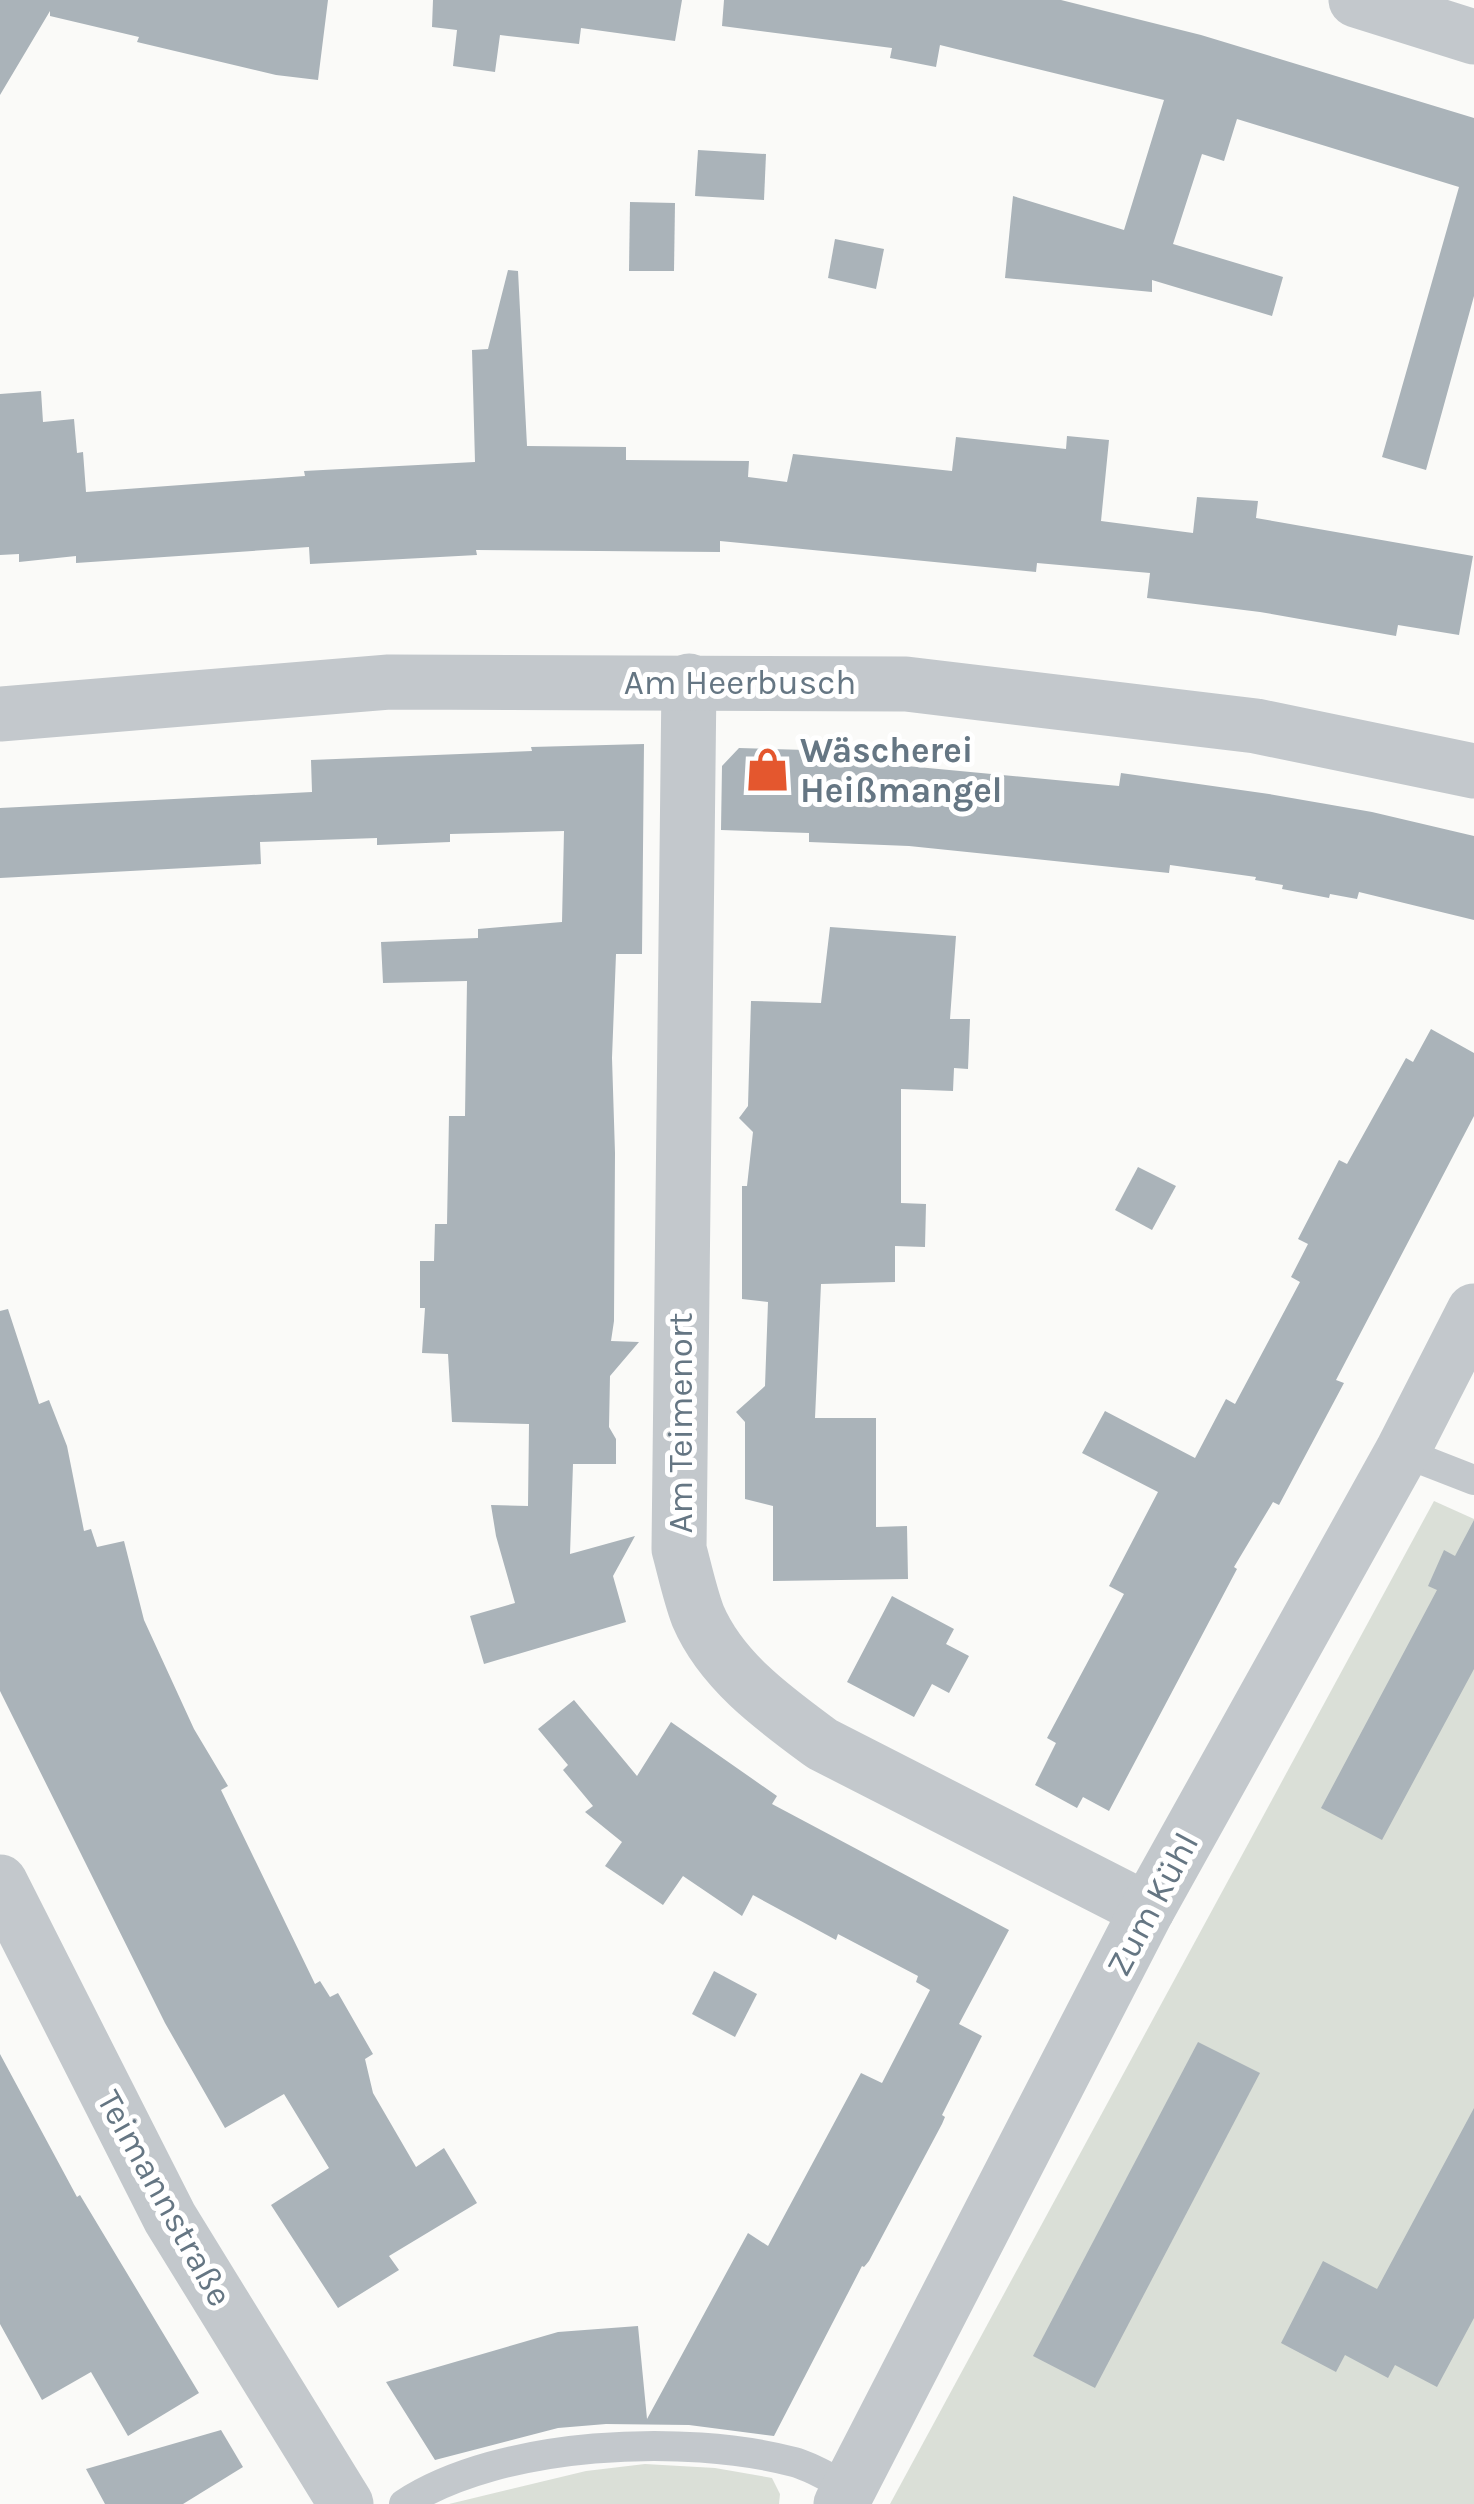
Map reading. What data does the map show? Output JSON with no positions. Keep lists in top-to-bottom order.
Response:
{
  "streets": {
    "street": [
      "Am Heerbusch",
      "Am Teimenort",
      "Zum Kühl",
      "Teimannstraße"
    ]
  },
  "crossings": [
    ["Am Heerbusch", "Am Teimenort"],
    ["Am Teimenort", "Zum Kühl"]
  ],
  "places": {
    "shop": ["Wäscherei Heißmangel"]
  }
}
